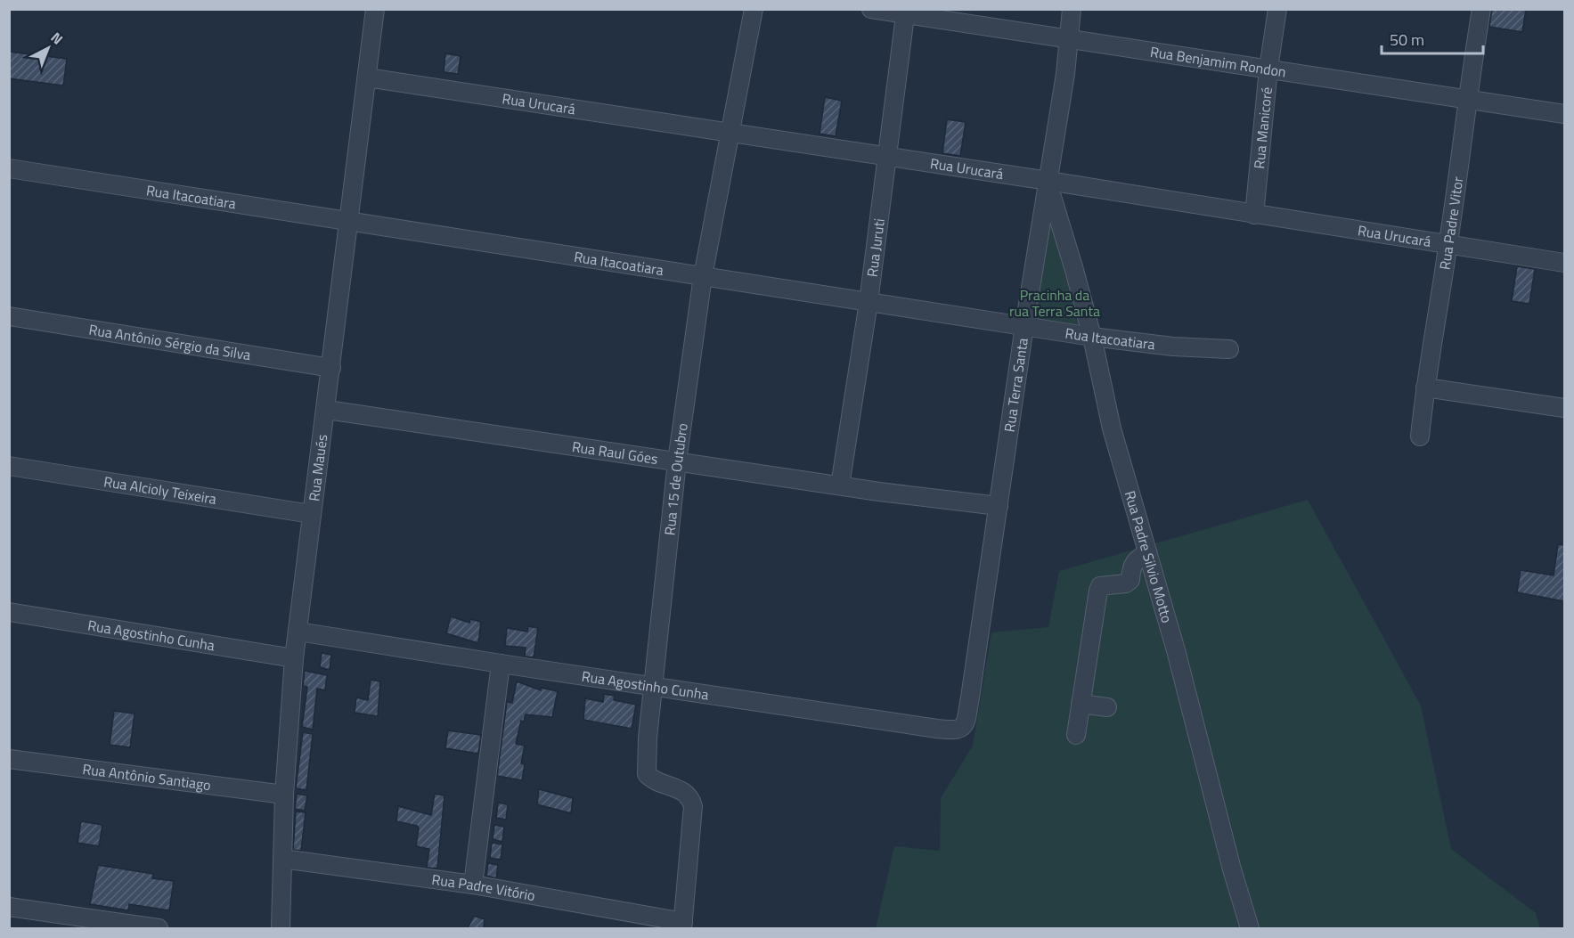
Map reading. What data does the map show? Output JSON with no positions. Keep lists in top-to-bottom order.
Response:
{
  "streets": {
    "street": [
      "Rua Benjamim Rondon",
      "Rua Urucará",
      "Rua Manicoré",
      "Rua Itacoatiara",
      "Rua Padre Vitor",
      "Rua Juruti",
      "Rua Antônio Sérgio da Silva",
      "Rua Terra Santa",
      "Rua Raul Góes",
      "Rua Maués",
      "Rua 15 de Outubro",
      "Rua Alcioly Teixeira",
      "Rua Padre Silvio Motto",
      "Rua Agostinho Cunha",
      "Rua Antônio Santiago",
      "Rua Padre Vitório"
    ]
  },
  "crossings": [
    ["Rua Benjamim Rondon", "Rua Manicoré"],
    ["Rua Benjamim Rondon", "Rua Padre Vitor"],
    ["Rua Benjamim Rondon", "Rua Juruti"],
    ["Rua Benjamim Rondon", "Rua Terra Santa"],
    ["Rua Urucará", "Rua Manicoré"],
    ["Rua Urucará", "Rua Padre Vitor"],
    ["Rua Urucará", "Rua Juruti"],
    ["Rua Urucará", "Rua Terra Santa"],
    ["Rua Urucará", "Rua Maués"],
    ["Rua Urucará", "Rua 15 de Outubro"],
    ["Rua Urucará", "Rua Padre Silvio Motto"],
    ["Rua Itacoatiara", "Rua Juruti"],
    ["Rua Itacoatiara", "Rua Terra Santa"],
    ["Rua Itacoatiara", "Rua Maués"],
    ["Rua Itacoatiara", "Rua 15 de Outubro"],
    ["Rua Itacoatiara", "Rua Padre Silvio Motto"],
    ["Rua Juruti", "Rua Raul Góes"],
    ["Rua Antônio Sérgio da Silva", "Rua Maués"],
    ["Rua Terra Santa", "Rua Raul Góes"],
    ["Rua Terra Santa", "Rua Padre Silvio Motto"],
    ["Rua Terra Santa", "Rua Agostinho Cunha"],
    ["Rua Raul Góes", "Rua Maués"],
    ["Rua Raul Góes", "Rua 15 de Outubro"],
    ["Rua Maués", "Rua Alcioly Teixeira"],
    ["Rua Maués", "Rua Agostinho Cunha"],
    ["Rua Maués", "Rua Antônio Santiago"],
    ["Rua Maués", "Rua Padre Vitório"],
    ["Rua 15 de Outubro", "Rua Agostinho Cunha"],
    ["Rua 15 de Outubro", "Rua Padre Vitório"]
  ],
  "parks": ["Pracinha da rua Terra Santa"],
  "scale_bar": "50 m",
  "north": "top right"
}
